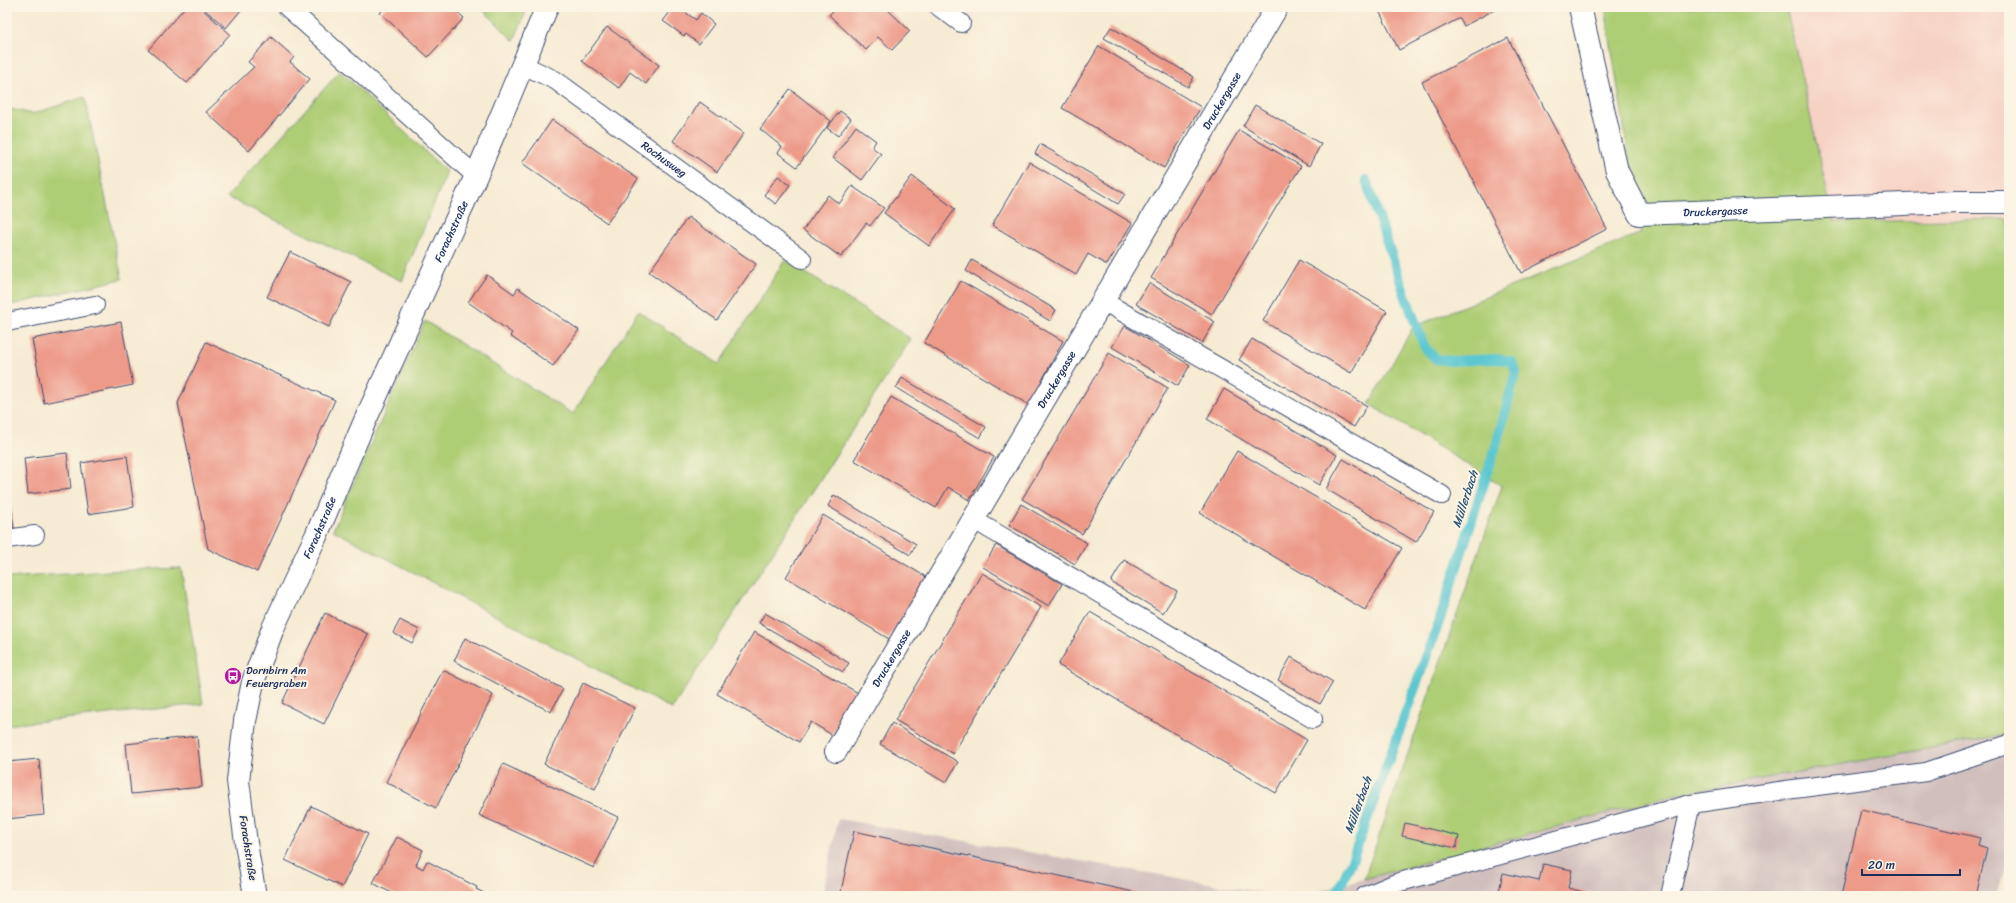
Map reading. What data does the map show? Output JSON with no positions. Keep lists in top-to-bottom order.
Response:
{
  "streets": {
    "street": ["Druckergasse", "Forachstraße"],
    "lane": ["Rochusweg"]
  },
  "crossings": [
    ["Rochusweg", "Forachstraße"]
  ],
  "water": ["Müllerbach"],
  "places": {
    "bus stop": ["Dornbirn Am Feuergraben"]
  },
  "scale_bar": "20 m"
}
